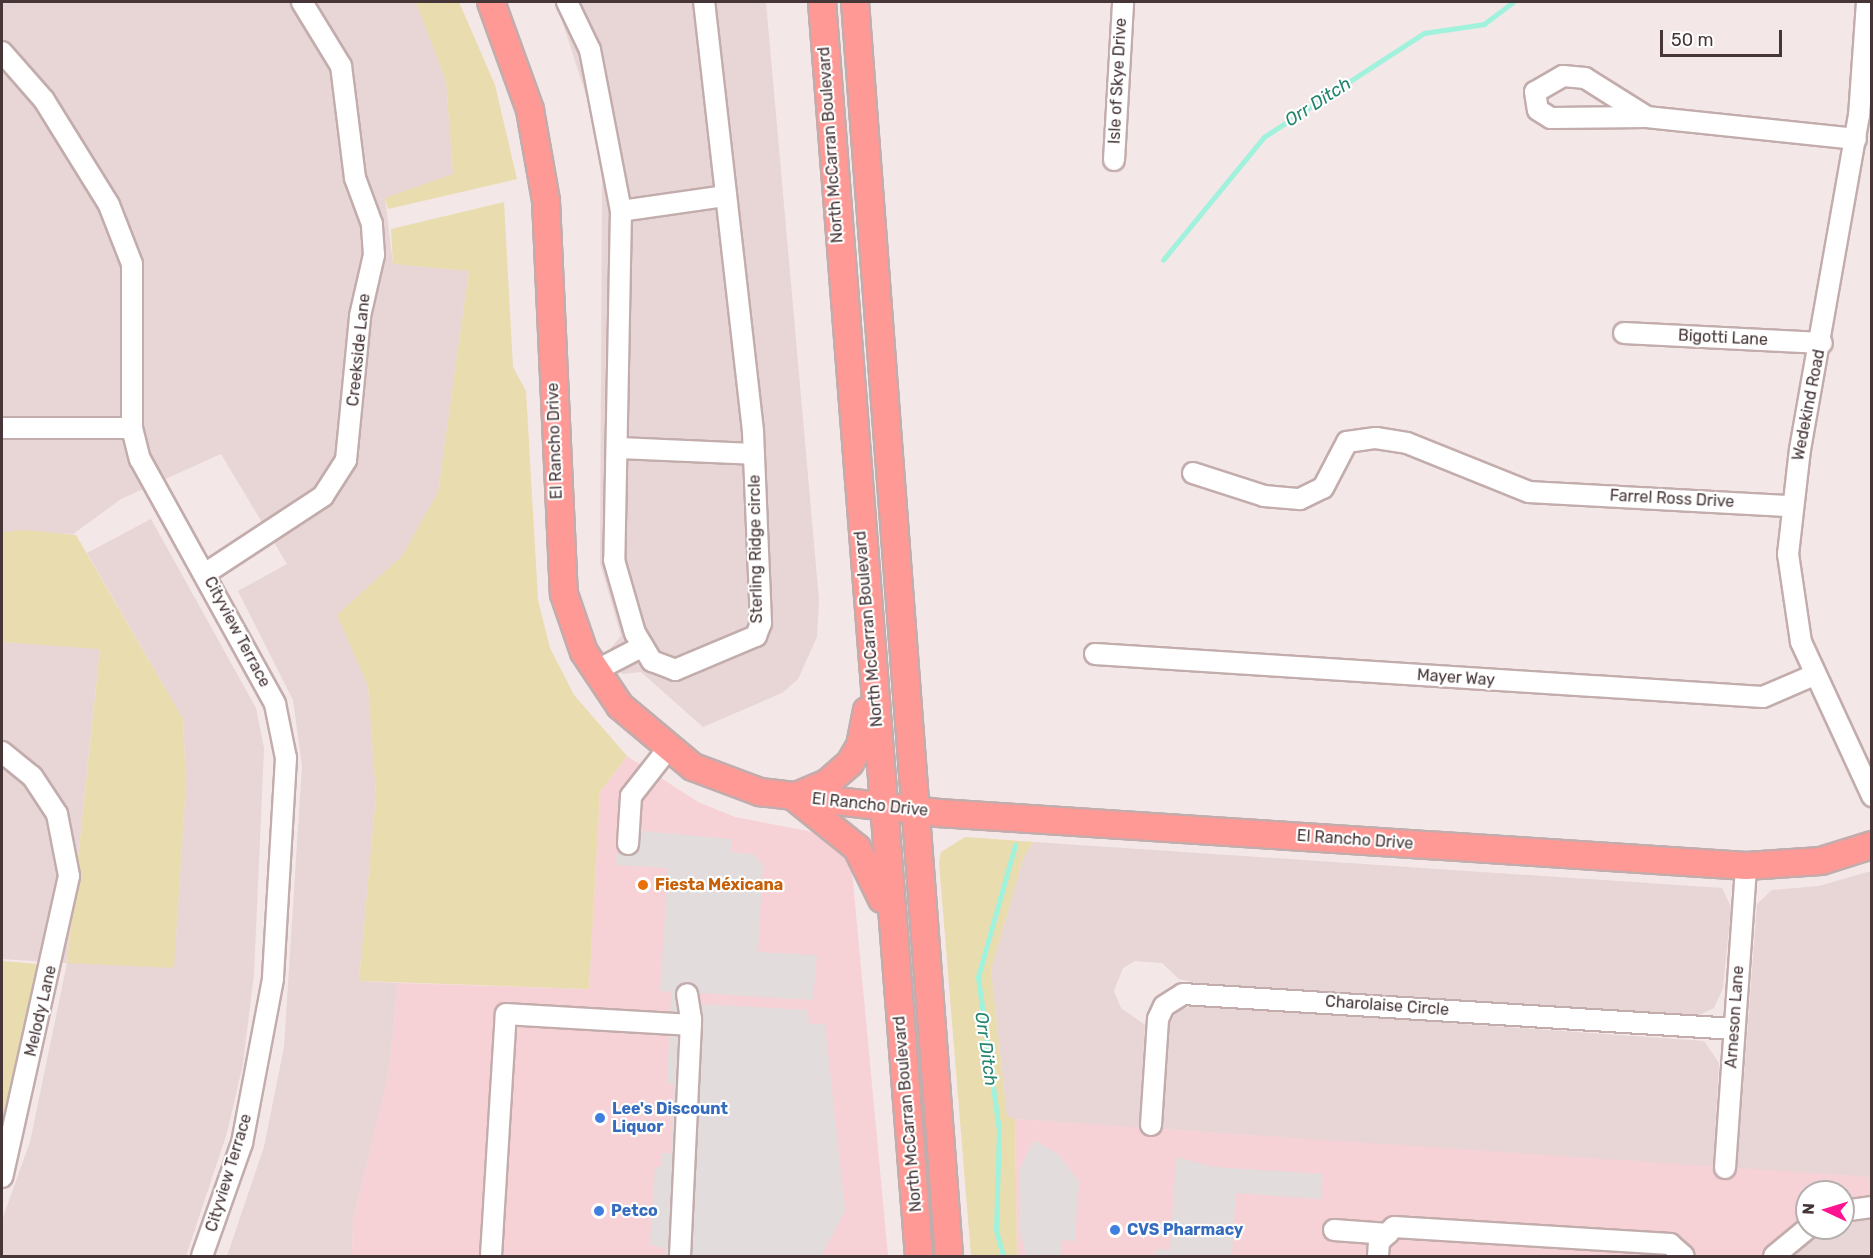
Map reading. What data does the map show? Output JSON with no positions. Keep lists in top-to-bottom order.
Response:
{
  "streets": {
    "main road": ["North McCarran Boulevard", "El Rancho Drive"],
    "street": [
      "Isle of Skye Drive",
      "Bigotti Lane",
      "Creekside Lane",
      "Wedekind Road",
      "Farrel Ross Drive",
      "Sterling Ridge circle",
      "Cityview Terrace",
      "Mayer Way",
      "Charolaise Circle",
      "Melody Lane",
      "Arneson Lane"
    ]
  },
  "crossings": [
    ["North McCarran Boulevard", "El Rancho Drive"],
    ["Bigotti Lane", "Wedekind Road"],
    ["Creekside Lane", "Cityview Terrace"],
    ["Wedekind Road", "Farrel Ross Drive"],
    ["Wedekind Road", "Mayer Way"],
    ["El Rancho Drive", "Arneson Lane"],
    ["Charolaise Circle", "Arneson Lane"]
  ],
  "water": ["Orr Ditch"],
  "places": [
    "Fiesta Méxicana",
    "Lee's Discount Liquor",
    "Petco",
    "CVS Pharmacy"
  ],
  "scale_bar": "50 m",
  "north": "left"
}
